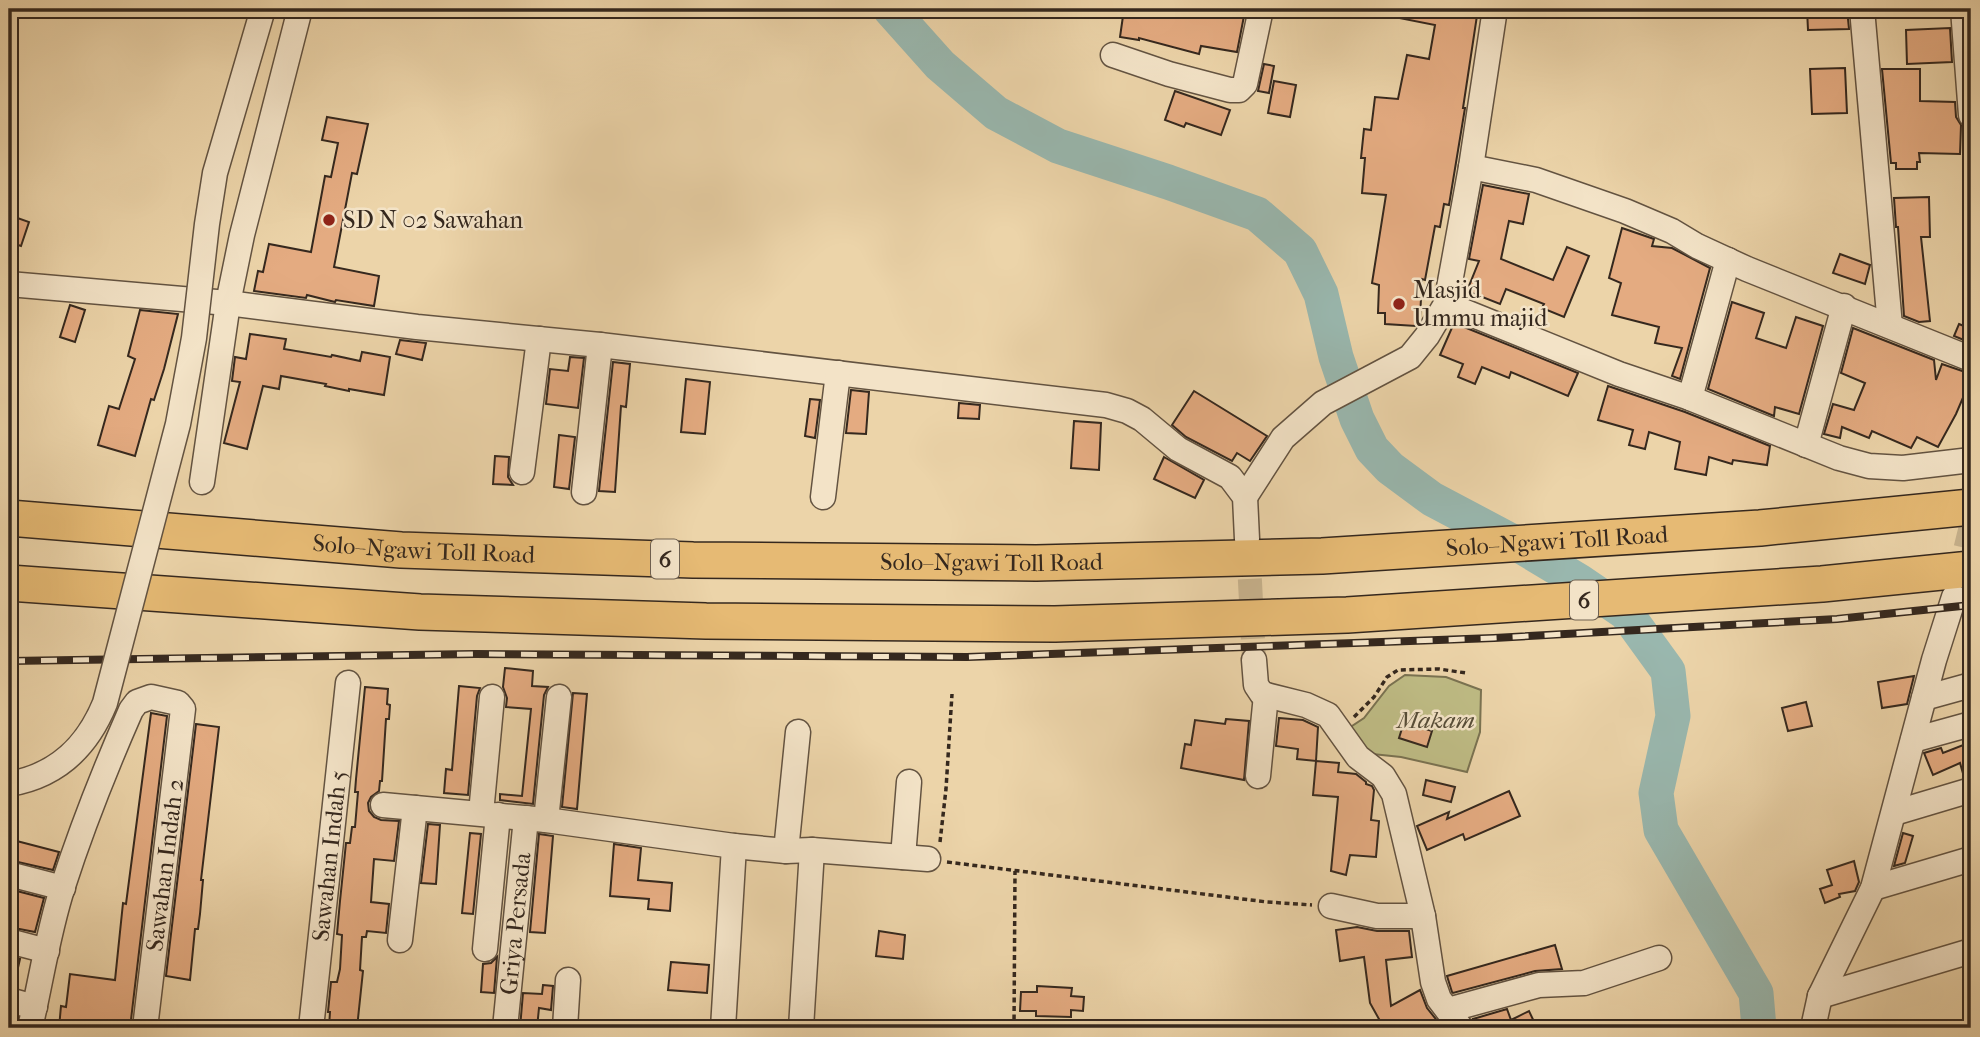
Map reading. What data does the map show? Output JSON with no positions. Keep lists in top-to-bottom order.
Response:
{
  "streets": {
    "highway": ["Solo–Ngawi Toll Road", "6"],
    "street": ["Sawahan Indah 5", "Sawahan Indah 2", "Griya Persada"]
  },
  "parks": ["Makam"],
  "places": ["SD N 02 Sawahan", "Masjid Ummu majid"]
}
